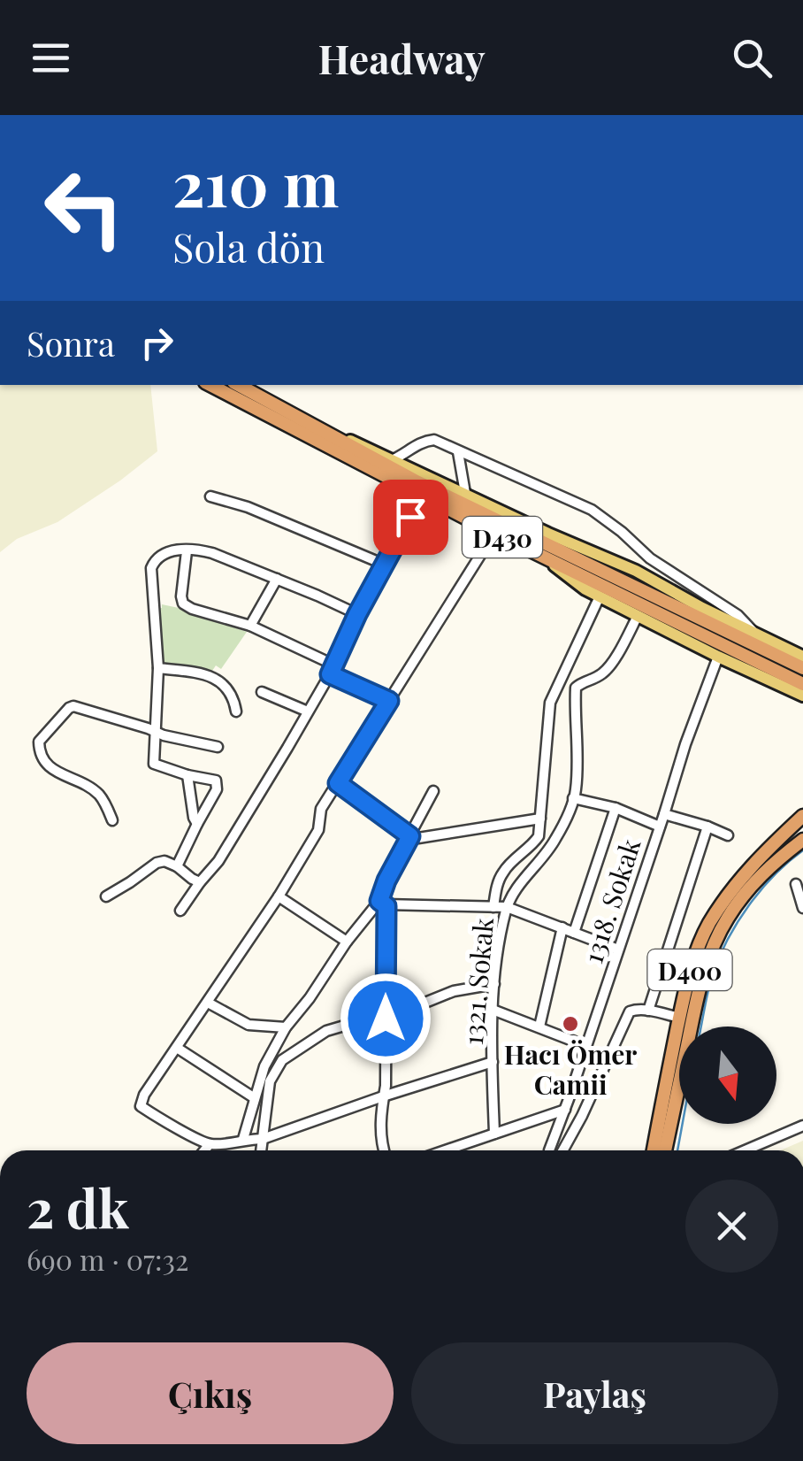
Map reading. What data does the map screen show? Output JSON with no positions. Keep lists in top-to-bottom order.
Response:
{
  "streets": {
    "highway": ["D430", "D400"],
    "street": ["1318. Sokak", "1321. Sokak"]
  },
  "places": ["Hacı Ömer Camii"],
  "north": "bottom",
  "page": {
    "header": "Headway",
    "turn": ["210 m", "Sola dön"],
    "then": "Sonra",
    "heading": ["2 dk", "690 m · 07:32"],
    "buttons": ["Çıkış", "Paylaş"]
  }
}
